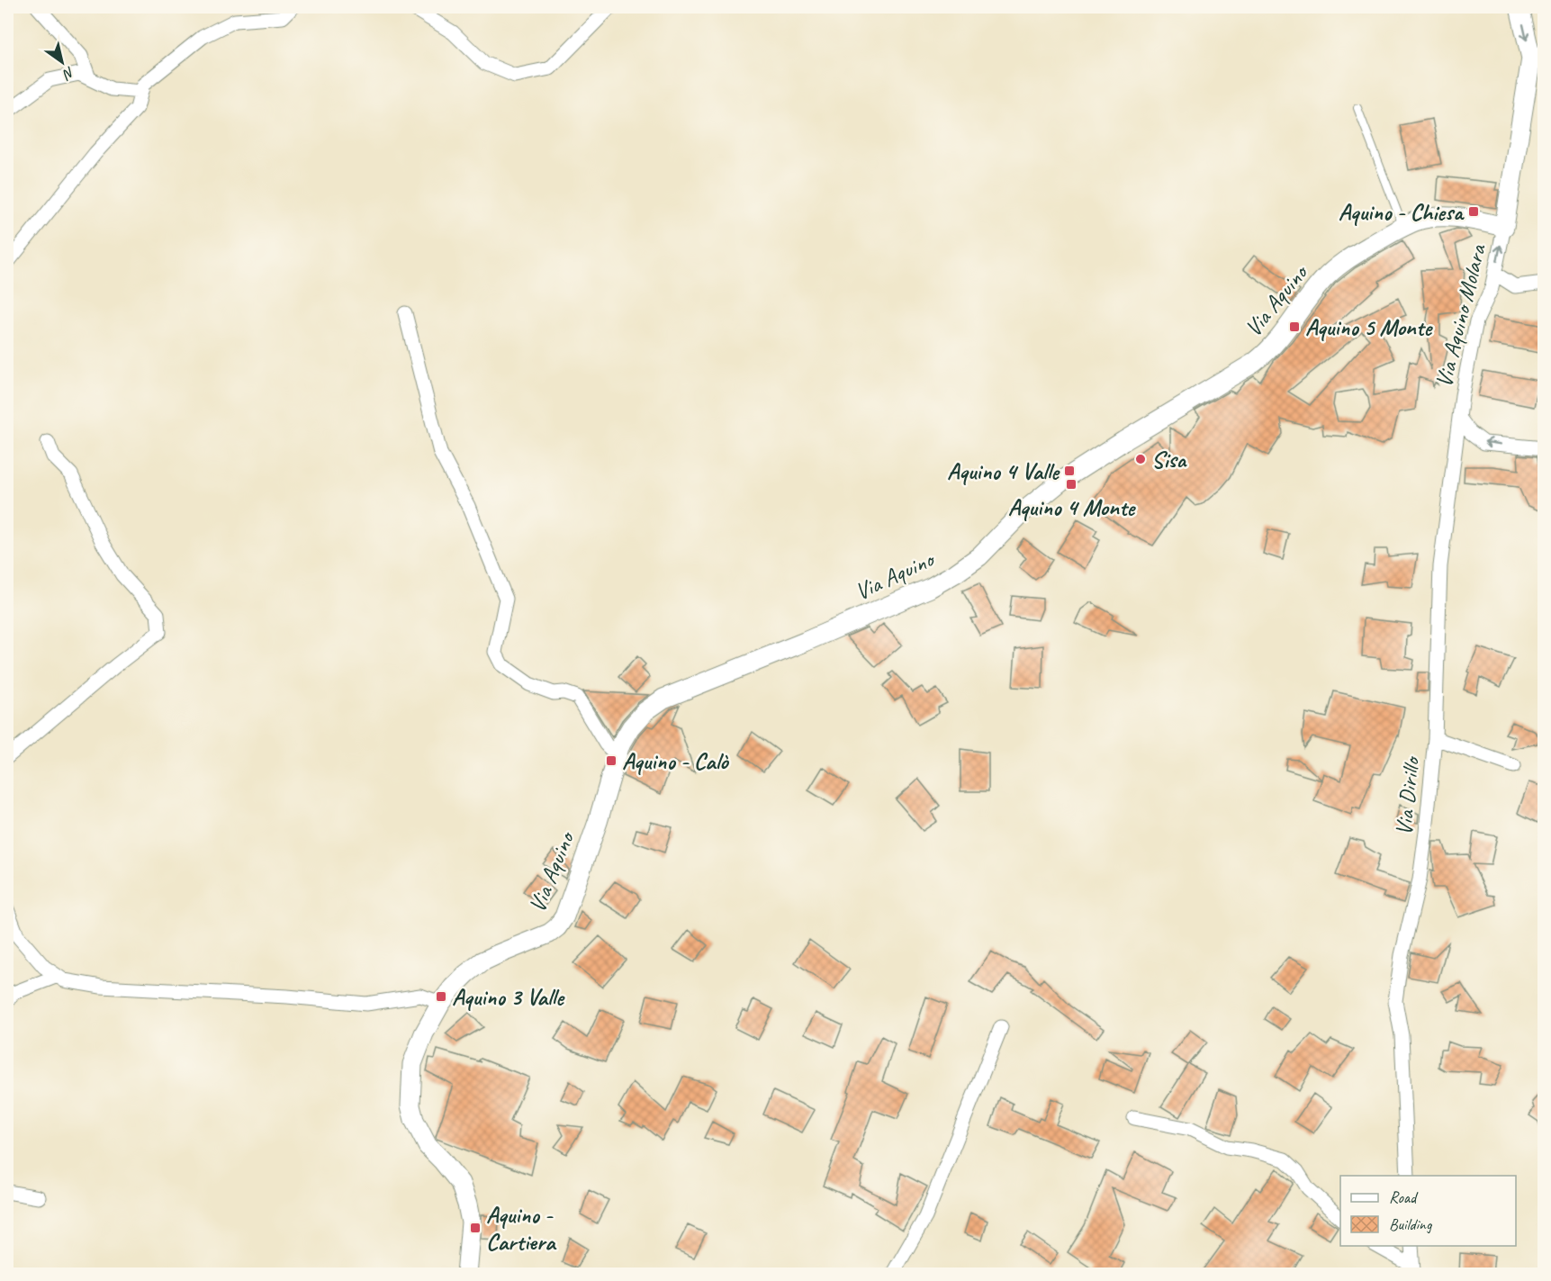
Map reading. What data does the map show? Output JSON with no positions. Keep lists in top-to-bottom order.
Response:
{
  "streets": {
    "street": ["Via Aquino", "Via Aquino Molara", "Via Dirillo"]
  },
  "crossings": [
    ["Via Aquino", "Via Aquino Molara"],
    ["Via Aquino Molara", "Via Dirillo"]
  ],
  "places": {
    "transit": [
      "Aquino - Chiesa",
      "Aquino 5 Monte",
      "Aquino 4 Valle",
      "Aquino 4 Monte",
      "Aquino - Calò",
      "Aquino 3 Valle",
      "Aquino - Cartiera"
    ],
    "other": ["Sisa"]
  },
  "legend": ["Road", "Building"],
  "north": "bottom right"
}
